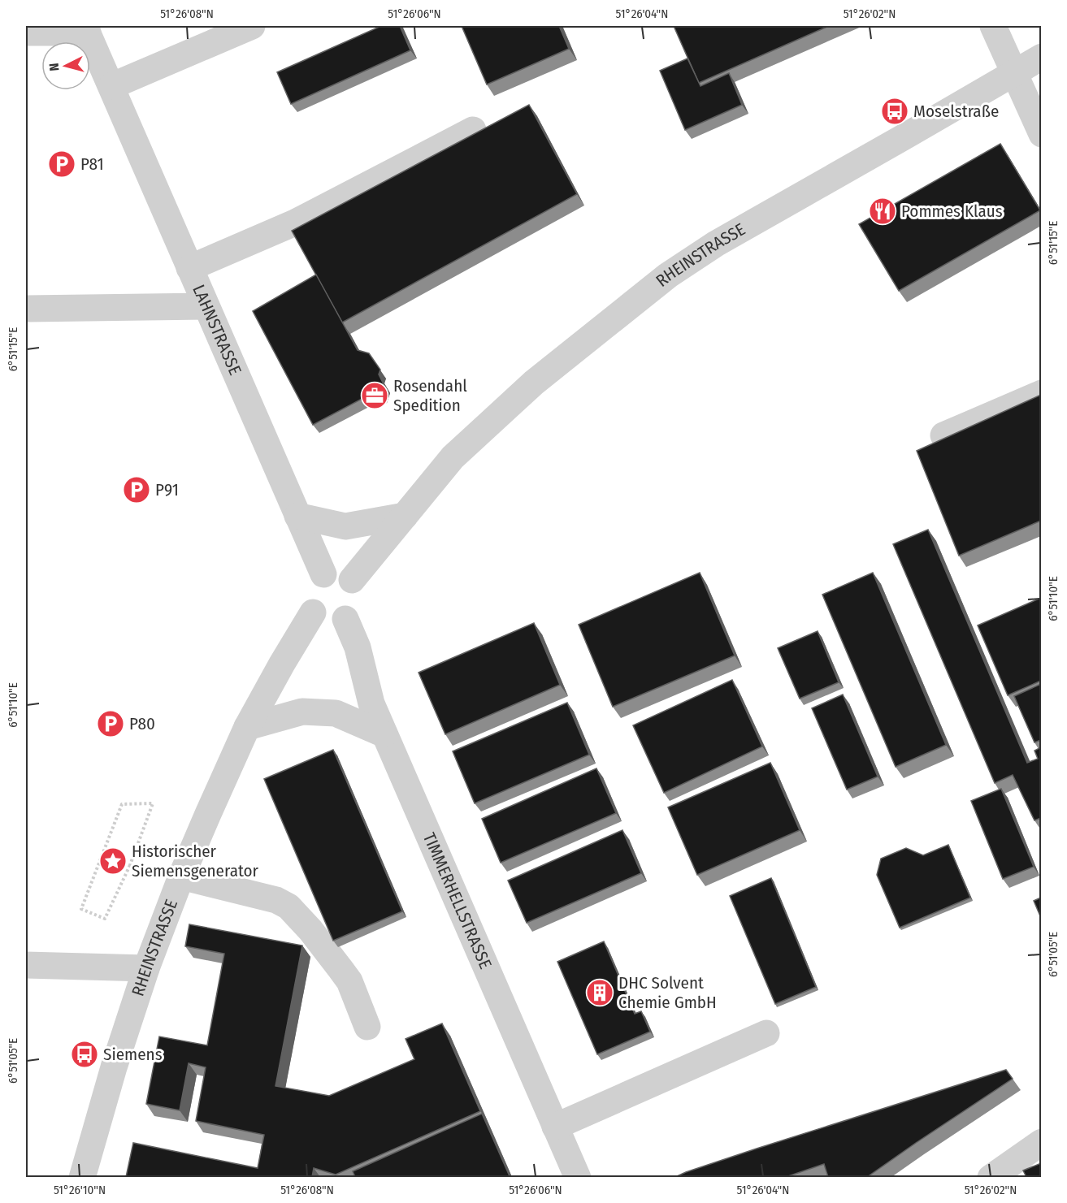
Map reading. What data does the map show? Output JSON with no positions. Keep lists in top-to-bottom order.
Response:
{
  "streets": {
    "street": ["RHEINSTRASSE", "LAHNSTRASSE", "TIMMERHELLSTRASSE"]
  },
  "crossings": [
    ["RHEINSTRASSE", "LAHNSTRASSE"],
    ["RHEINSTRASSE", "TIMMERHELLSTRASSE"],
    ["LAHNSTRASSE", "TIMMERHELLSTRASSE"]
  ],
  "places": {
    "bus stop": ["Moselstraße", "Siemens"],
    "parking": ["P81", "P91", "P80"],
    "restaurant": ["Pommes Klaus"],
    "office": ["Rosendahl Spedition"],
    "place": ["Historischer Siemensgenerator"],
    "building": ["DHC Solvent Chemie GmbH"]
  },
  "north": "left",
  "coordinates": [
    "51°26'08\"N",
    "51°26'06\"N",
    "51°26'04\"N",
    "51°26'02\"N",
    "6°51'15\"E",
    "6°51'10\"E",
    "6°51'05\"E",
    "51°26'10\"N"
  ]
}
